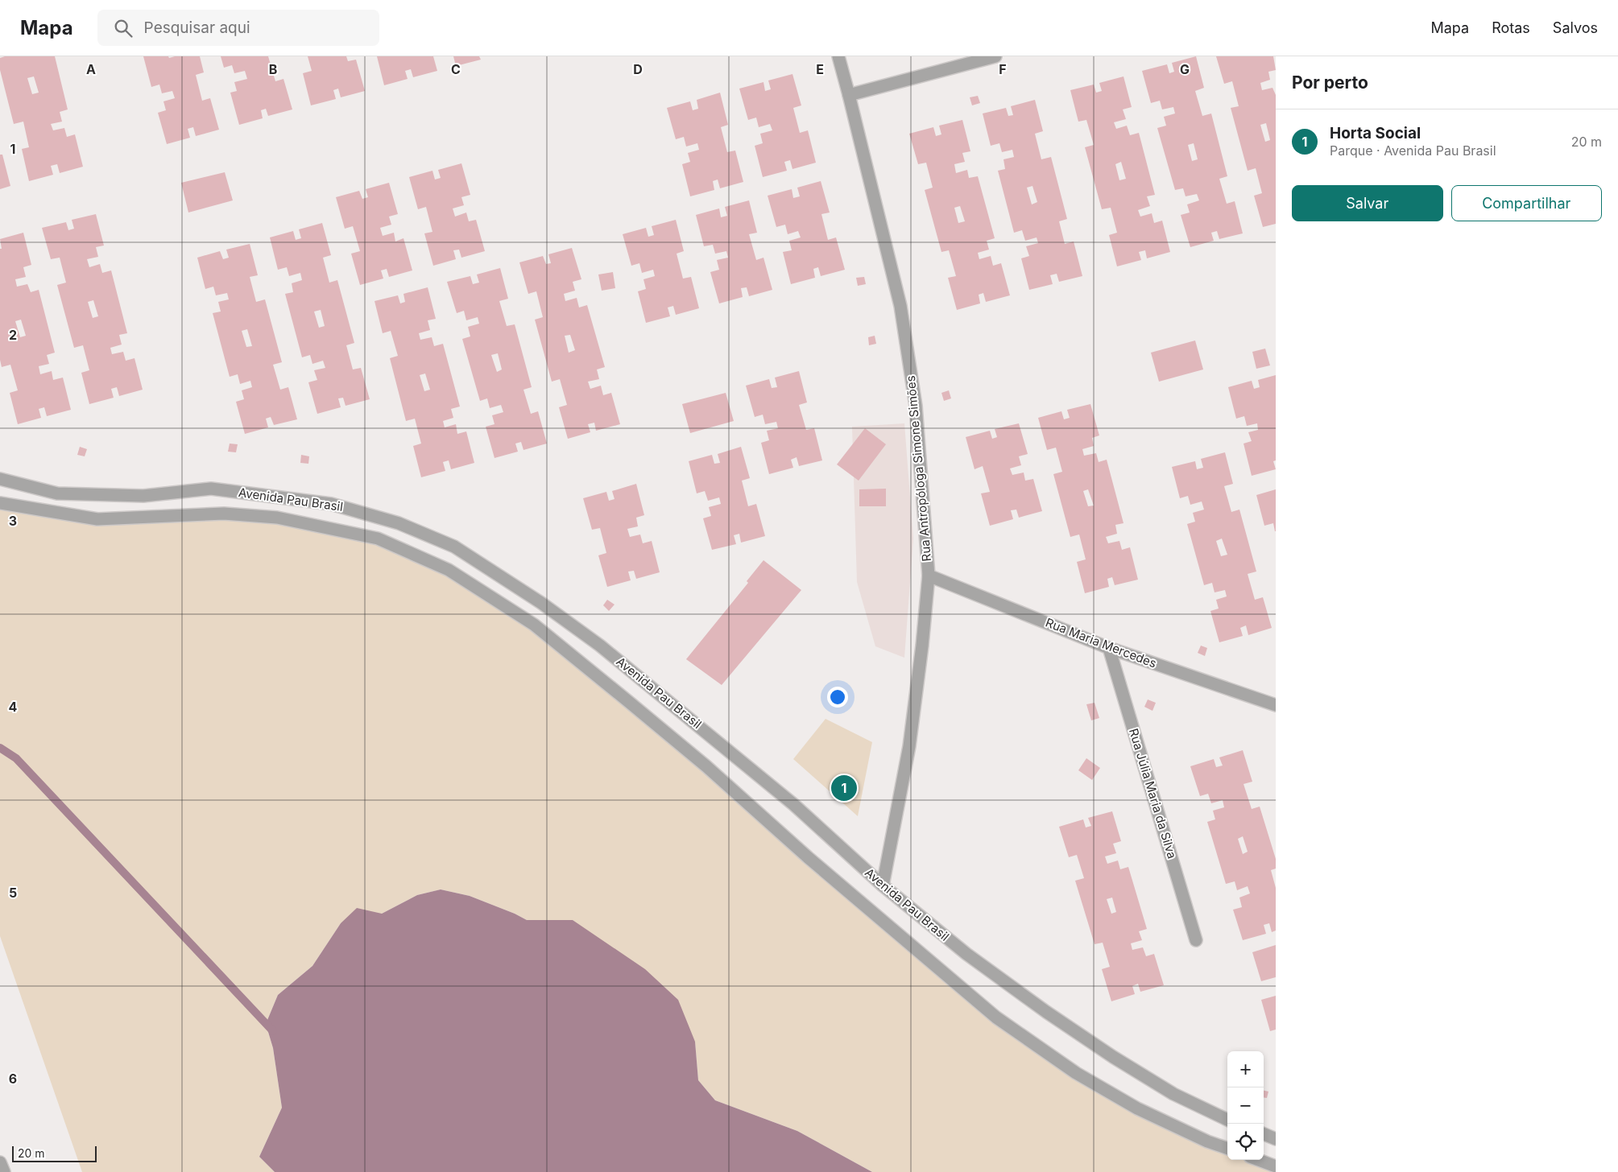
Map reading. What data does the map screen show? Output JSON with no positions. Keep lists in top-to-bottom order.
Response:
{
  "streets": {
    "street": [
      "Rua Antropóloga Simone Simões",
      "Avenida Pau Brasil",
      "Rua Maria Mercedes",
      "Rua Júlia Maria da Silva"
    ]
  },
  "crossings": [
    ["Rua Antropóloga Simone Simões", "Avenida Pau Brasil"],
    ["Rua Antropóloga Simone Simões", "Rua Maria Mercedes"],
    ["Rua Maria Mercedes", "Rua Júlia Maria da Silva"]
  ],
  "scale_bar": "20 m",
  "page": {
    "header": "Mapa",
    "search": "Pesquisar aqui",
    "nav": ["Mapa", "Rotas", "Salvos"],
    "heading": "Por perto",
    "list": [
      {
        "mark": "1",
        "name": "Horta Social",
        "note": "Parque · Avenida Pau Brasil",
        "value": "20 m"
      }
    ],
    "buttons": ["Salvar", "Compartilhar"],
    "pins": "1",
    "map_buttons": ["+", "−"],
    "scale": "20 m"
  },
  "grid": {
    "columns": [
      "A",
      "B",
      "C",
      "D",
      "E",
      "F",
      "G"
    ],
    "rows": [
      "1",
      "2",
      "3",
      "4",
      "5",
      "6"
    ]
  }
}
